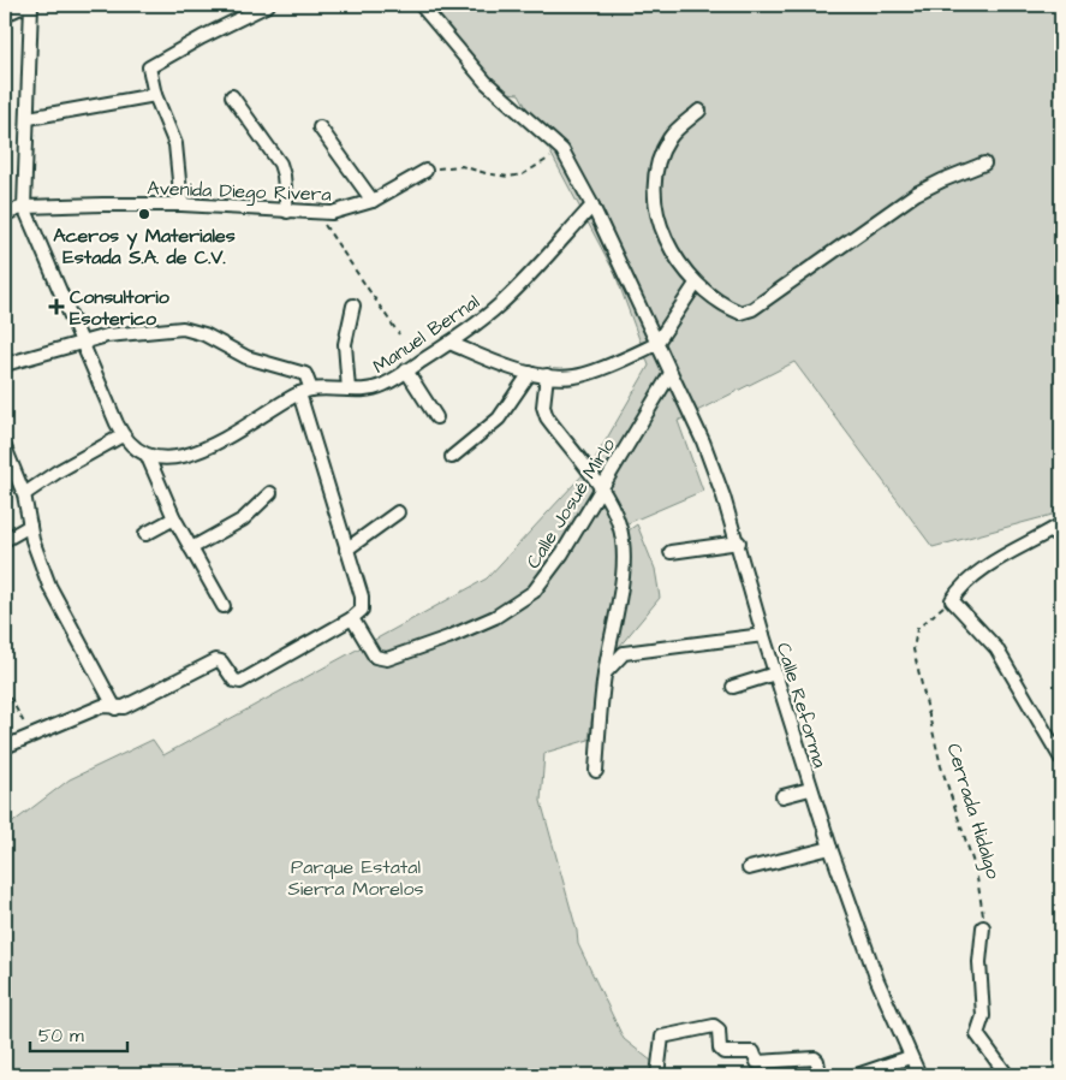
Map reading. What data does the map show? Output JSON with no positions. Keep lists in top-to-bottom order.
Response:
{
  "streets": {
    "street": [
      "Avenida Diego Rivera",
      "Manuel Bernal",
      "Calle Josué Mirlo",
      "Calle Reforma"
    ],
    "path": ["Cerrada Hidalgo"]
  },
  "crossings": [
    ["Manuel Bernal", "Calle Reforma"],
    ["Calle Josué Mirlo", "Calle Reforma"]
  ],
  "parks": ["Parque Estatal Sierra Morelos"],
  "places": {
    "other": ["Aceros y Materiales Estada S.A. de C.V."],
    "health": ["Consultorio Esoterico"]
  },
  "scale_bar": "50 m"
}
